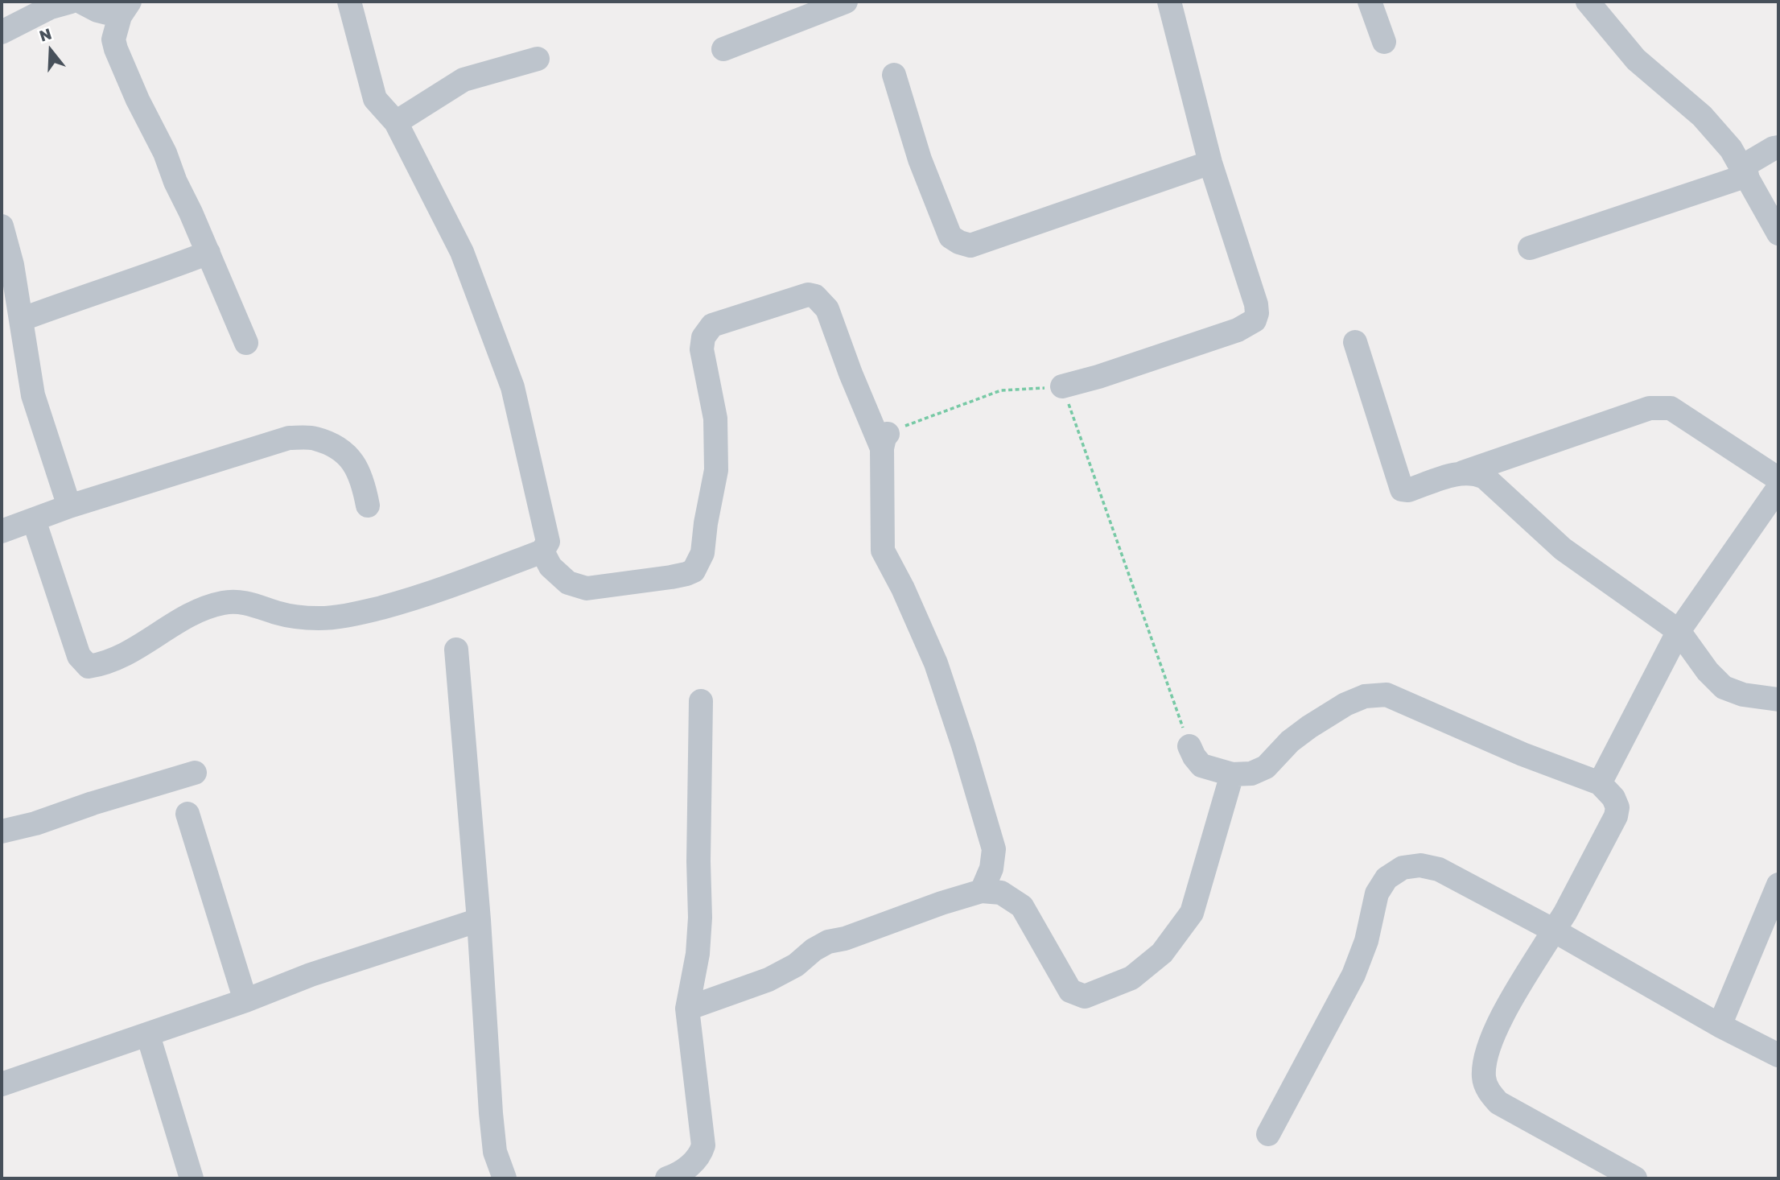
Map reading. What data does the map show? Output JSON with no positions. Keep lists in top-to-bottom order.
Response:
{
  "north": "top"
}
